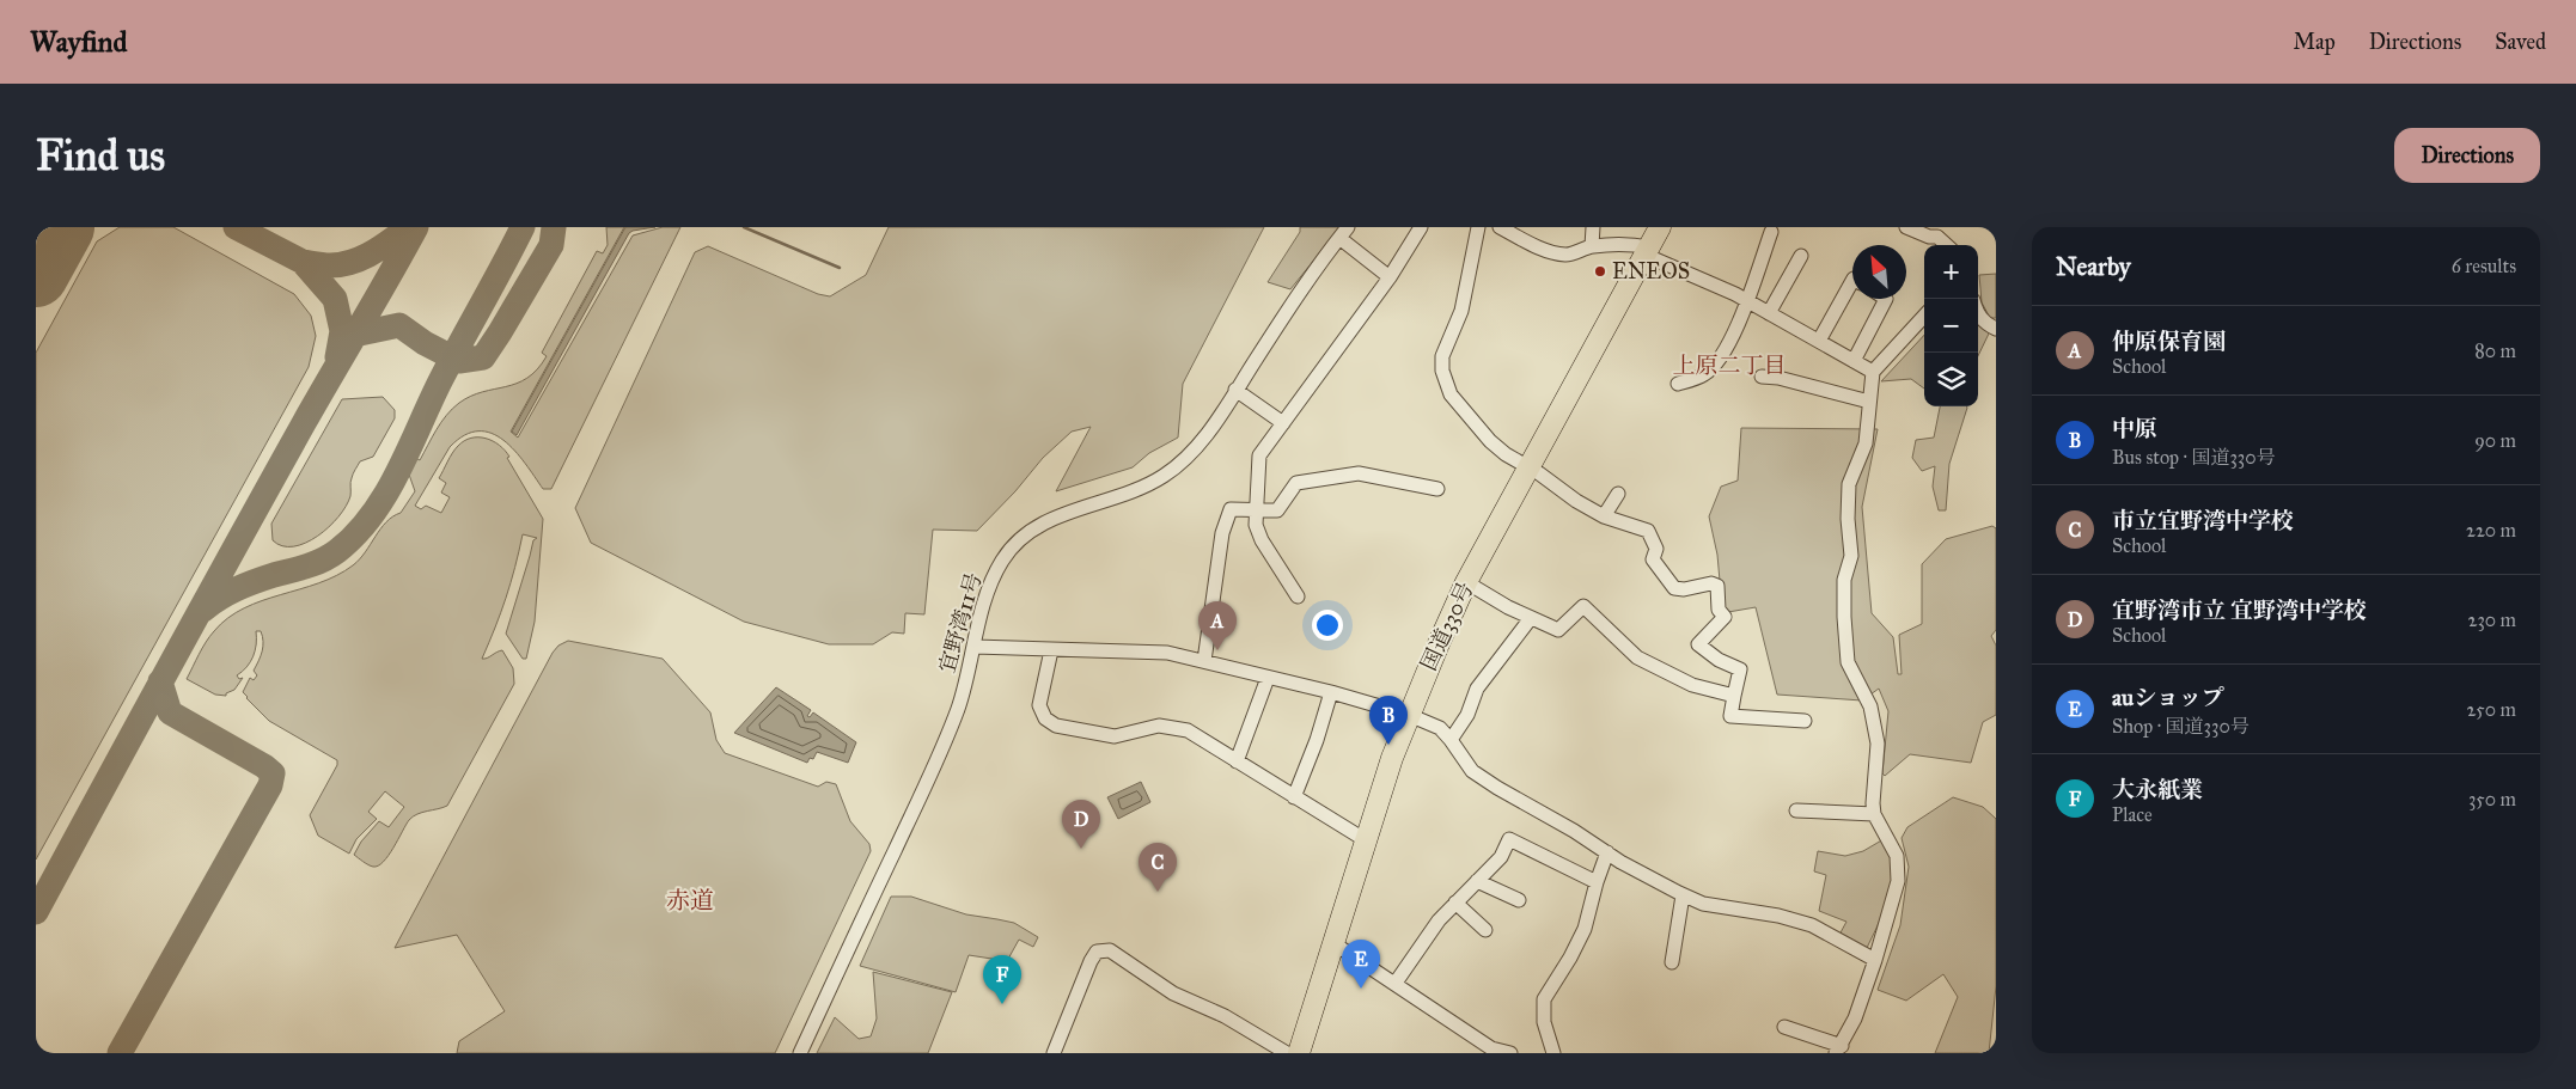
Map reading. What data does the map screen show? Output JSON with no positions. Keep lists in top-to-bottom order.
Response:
{
  "streets": {
    "highway": ["国道330号"],
    "street": ["宜野湾11号"]
  },
  "districts": ["上原二丁目", "赤道"],
  "places": ["ENEOS"],
  "north": "top left",
  "page": {
    "header": "Wayfind",
    "nav": ["Map", "Directions", "Saved"],
    "buttons": "Directions",
    "title": "Find us",
    "heading": ["Nearby", "6 results"],
    "map_buttons": ["+", "−"],
    "list": [
      {
        "mark": "A",
        "name": "仲原保育園",
        "note": "School",
        "value": "80 m"
      },
      {
        "mark": "B",
        "name": "中原",
        "note": "Bus stop · 国道330号",
        "value": "90 m"
      },
      {
        "mark": "C",
        "name": "市立宜野湾中学校",
        "note": "School",
        "value": "220 m"
      },
      {
        "mark": "D",
        "name": "宜野湾市立 宜野湾中学校",
        "note": "School",
        "value": "230 m"
      },
      {
        "mark": "E",
        "name": "auショップ",
        "note": "Shop · 国道330号",
        "value": "250 m"
      },
      {
        "mark": "F",
        "name": "大永紙業",
        "note": "Place",
        "value": "350 m"
      }
    ],
    "pins": [
      "A",
      "B",
      "D",
      "C",
      "E",
      "F"
    ]
  }
}
